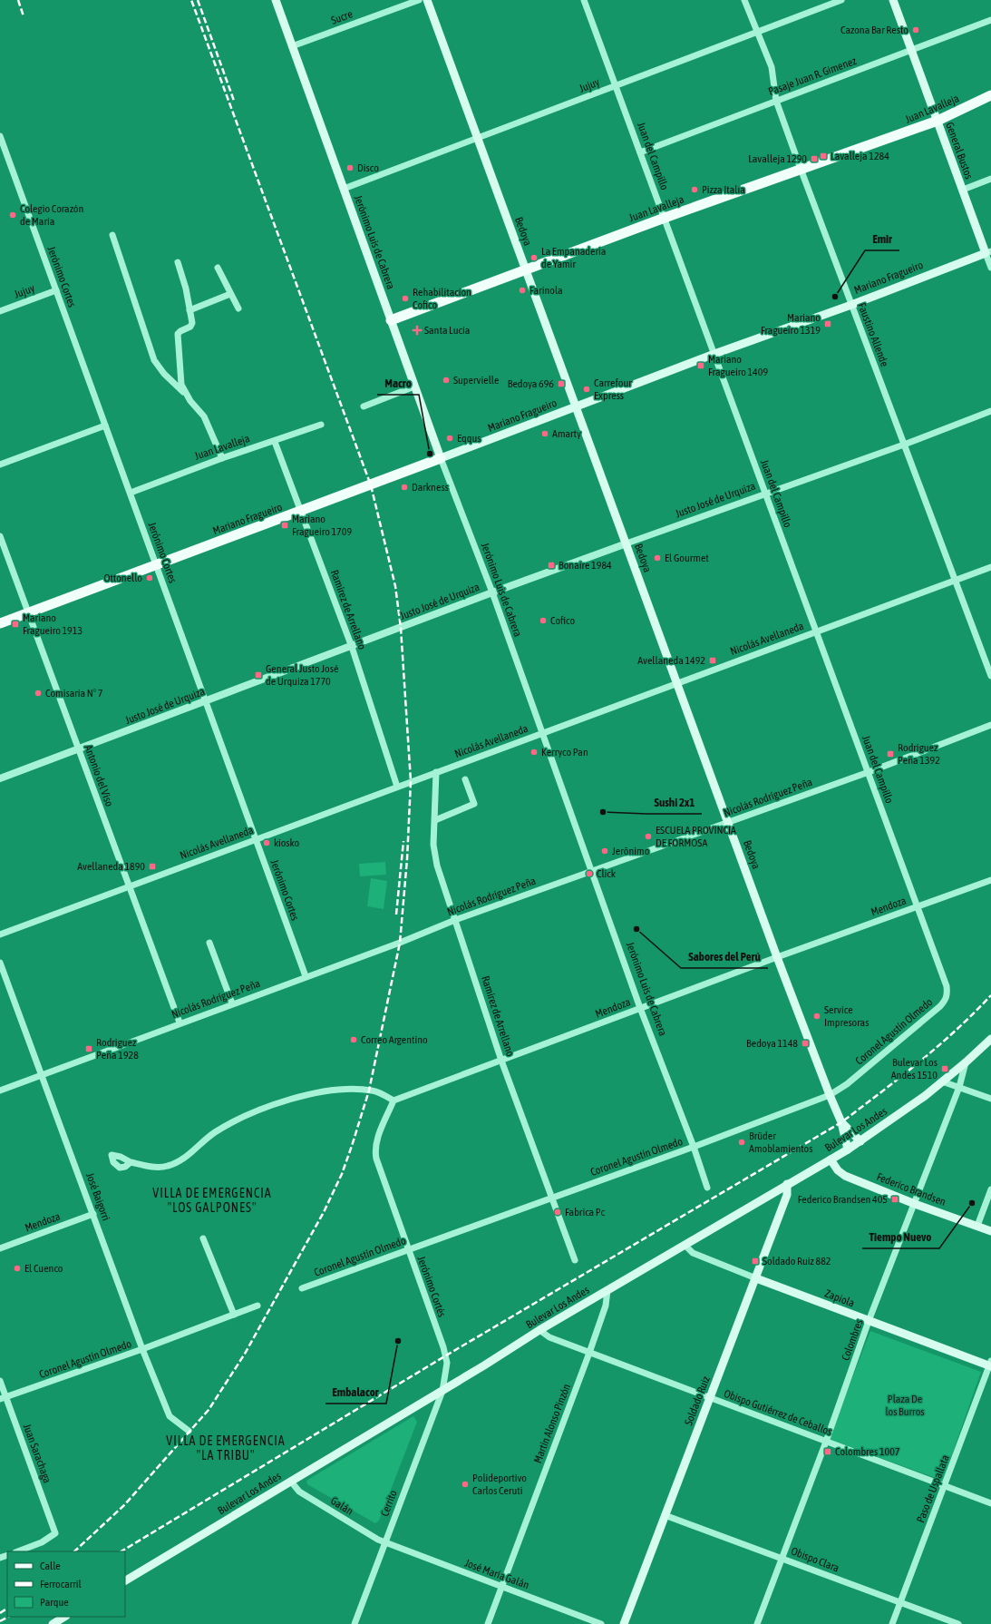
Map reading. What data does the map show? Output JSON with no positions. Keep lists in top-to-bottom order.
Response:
{
  "streets": {
    "main road": [
      "Juan Lavalleja",
      "General Bustos",
      "Bedoya",
      "Jerónimo Luis de Cabrera",
      "Mariano Fragueiro",
      "Bulevar Los Andes",
      "Federico Brandsen",
      "Zapiola",
      "Soldado Ruiz"
    ],
    "street": [
      "Sucre",
      "Pasaje Juan R. Gimenez",
      "Jujuy",
      "Juan del Campillo",
      "Jerónimo Cortes",
      "Faustino Allende",
      "Justo José de Urquiza",
      "Ramírez de Arrellano",
      "Nicolás Avellaneda",
      "Antonio del Viso",
      "Nicolás Rodríguez Peña",
      "Mendoza",
      "Coronel Agustín Olmedo",
      "José Baigorri",
      "Jerónimo Cortés",
      "Colombres",
      "Obispo Gutiérrez de Ceballos",
      "Martín Alonso Pinzón",
      "Juan Sarachaga",
      "Paso de Uspallata",
      "Cerrito",
      "Galán",
      "Obispo Clara",
      "José María Galán"
    ]
  },
  "crossings": [
    ["Sucre", "Jerónimo Luis de Cabrera"],
    ["Pasaje Juan R. Gimenez", "General Bustos"],
    ["Pasaje Juan R. Gimenez", "Juan del Campillo"],
    ["Pasaje Juan R. Gimenez", "Faustino Allende"],
    ["Jujuy", "Juan del Campillo"],
    ["Jujuy", "Bedoya"],
    ["Jujuy", "Jerónimo Luis de Cabrera"],
    ["Jujuy", "Jerónimo Cortes"],
    ["Jujuy", "Faustino Allende"],
    ["Juan Lavalleja", "General Bustos"],
    ["Juan Lavalleja", "Juan del Campillo"],
    ["Juan Lavalleja", "Bedoya"],
    ["Juan Lavalleja", "Jerónimo Luis de Cabrera"],
    ["Juan Lavalleja", "Jerónimo Cortes"],
    ["Juan Lavalleja", "Faustino Allende"],
    ["Juan Lavalleja", "Ramírez de Arrellano"],
    ["General Bustos", "Mariano Fragueiro"],
    ["Juan del Campillo", "Mariano Fragueiro"],
    ["Juan del Campillo", "Justo José de Urquiza"],
    ["Juan del Campillo", "Nicolás Avellaneda"],
    ["Juan del Campillo", "Nicolás Rodríguez Peña"],
    ["Juan del Campillo", "Mendoza"],
    ["Juan del Campillo", "Coronel Agustín Olmedo"],
    ["Bedoya", "Mariano Fragueiro"],
    ["Bedoya", "Justo José de Urquiza"],
    ["Bedoya", "Nicolás Avellaneda"],
    ["Bedoya", "Nicolás Rodríguez Peña"],
    ["Bedoya", "Mendoza"],
    ["Bedoya", "Coronel Agustín Olmedo"],
    ["Bedoya", "Bulevar Los Andes"],
    ["Jerónimo Luis de Cabrera", "Mariano Fragueiro"],
    ["Jerónimo Luis de Cabrera", "Justo José de Urquiza"],
    ["Jerónimo Luis de Cabrera", "Nicolás Avellaneda"],
    ["Jerónimo Luis de Cabrera", "Nicolás Rodríguez Peña"],
    ["Jerónimo Luis de Cabrera", "Mendoza"],
    ["Jerónimo Luis de Cabrera", "Coronel Agustín Olmedo"],
    ["Jerónimo Cortes", "Mariano Fragueiro"],
    ["Jerónimo Cortes", "Justo José de Urquiza"],
    ["Jerónimo Cortes", "Nicolás Avellaneda"],
    ["Jerónimo Cortes", "Nicolás Rodríguez Peña"],
    ["Mariano Fragueiro", "Faustino Allende"],
    ["Mariano Fragueiro", "Ramírez de Arrellano"],
    ["Mariano Fragueiro", "Antonio del Viso"],
    ["Faustino Allende", "Justo José de Urquiza"],
    ["Faustino Allende", "Nicolás Avellaneda"],
    ["Justo José de Urquiza", "Ramírez de Arrellano"],
    ["Justo José de Urquiza", "Antonio del Viso"],
    ["Ramírez de Arrellano", "Nicolás Avellaneda"],
    ["Ramírez de Arrellano", "Nicolás Rodríguez Peña"],
    ["Ramírez de Arrellano", "Mendoza"],
    ["Ramírez de Arrellano", "Coronel Agustín Olmedo"],
    ["Nicolás Avellaneda", "Antonio del Viso"],
    ["Antonio del Viso", "Nicolás Rodríguez Peña"],
    ["Nicolás Rodríguez Peña", "José Baigorri"],
    ["Mendoza", "José Baigorri"],
    ["Mendoza", "Jerónimo Cortés"],
    ["Coronel Agustín Olmedo", "José Baigorri"],
    ["Coronel Agustín Olmedo", "Jerónimo Cortés"],
    ["Coronel Agustín Olmedo", "Juan Sarachaga"],
    ["Bulevar Los Andes", "Federico Brandsen"],
    ["Bulevar Los Andes", "Jerónimo Cortés"],
    ["Bulevar Los Andes", "Zapiola"],
    ["Bulevar Los Andes", "Colombres"],
    ["Bulevar Los Andes", "Soldado Ruiz"],
    ["Bulevar Los Andes", "Obispo Gutiérrez de Ceballos"],
    ["Bulevar Los Andes", "Martín Alonso Pinzón"],
    ["Bulevar Los Andes", "Cerrito"],
    ["Bulevar Los Andes", "Galán"],
    ["Federico Brandsen", "Colombres"],
    ["Jerónimo Cortés", "Cerrito"],
    ["Zapiola", "Colombres"],
    ["Zapiola", "Soldado Ruiz"],
    ["Zapiola", "Paso de Uspallata"],
    ["Colombres", "Obispo Gutiérrez de Ceballos"],
    ["Colombres", "Obispo Clara"],
    ["Soldado Ruiz", "Obispo Gutiérrez de Ceballos"],
    ["Soldado Ruiz", "Obispo Clara"],
    ["Obispo Gutiérrez de Ceballos", "Martín Alonso Pinzón"],
    ["Obispo Gutiérrez de Ceballos", "Paso de Uspallata"],
    ["Martín Alonso Pinzón", "José María Galán"],
    ["Paso de Uspallata", "Obispo Clara"],
    ["Cerrito", "Galán"],
    ["Cerrito", "José María Galán"],
    ["Galán", "José María Galán"]
  ],
  "districts": ["VILLA DE EMERGENCIA \"LOS GALPONES\"", "VILLA DE EMERGENCIA \"LA TRIBU\""],
  "parks": ["Plaza De los Burros"],
  "places": {
    "other": [
      "Cazona Bar Resto",
      "Disco",
      "Pizza Italia",
      "Colegio Corazón de María",
      "La Empanadería de Yamir",
      "Farinola",
      "Emir",
      "Rehabilitacion Cofico",
      "Supervielle",
      "Carrefour Express",
      "Amarty",
      "Eqqus",
      "Macro",
      "Darkness",
      "El Gourmet",
      "Ottonello",
      "Cofico",
      "Comisaría N° 7",
      "Kerryco Pan",
      "Sushi 2x1",
      "ESCUELA PROVINCIA DE FORMOSA",
      "kiosko",
      "Jerōnimo",
      "Click",
      "Sabores del Perú",
      "Service Impresoras",
      "Correo Argentino",
      "Brüder Amoblamientos",
      "Tiempo Nuevo",
      "Fabrica Pc",
      "El Cuenco",
      "Embalacor",
      "Polideportivo Carlos Ceruti"
    ],
    "transit": [
      "Lavalleja 1284",
      "Lavalleja 1290",
      "Mariano Fragueiro 1319",
      "Mariano Fragueiro 1409",
      "Bedoya 696",
      "Mariano Fragueiro 1709",
      "Bonaire 1984",
      "Mariano Fragueiro 1913",
      "Avellaneda 1492",
      "General Justo José de Urquiza 1770",
      "Rodriguez Peña 1392",
      "Avellaneda 1890",
      "Bedoya 1148",
      "Rodriguez Peña 1928",
      "Bulevar Los Andes 1510",
      "Federico Brandsen 405",
      "Soldado Ruiz 882",
      "Colombres 1007"
    ],
    "health": ["Santa Lucía"]
  },
  "legend": ["Calle", "Ferrocarril", "Parque"]
}
